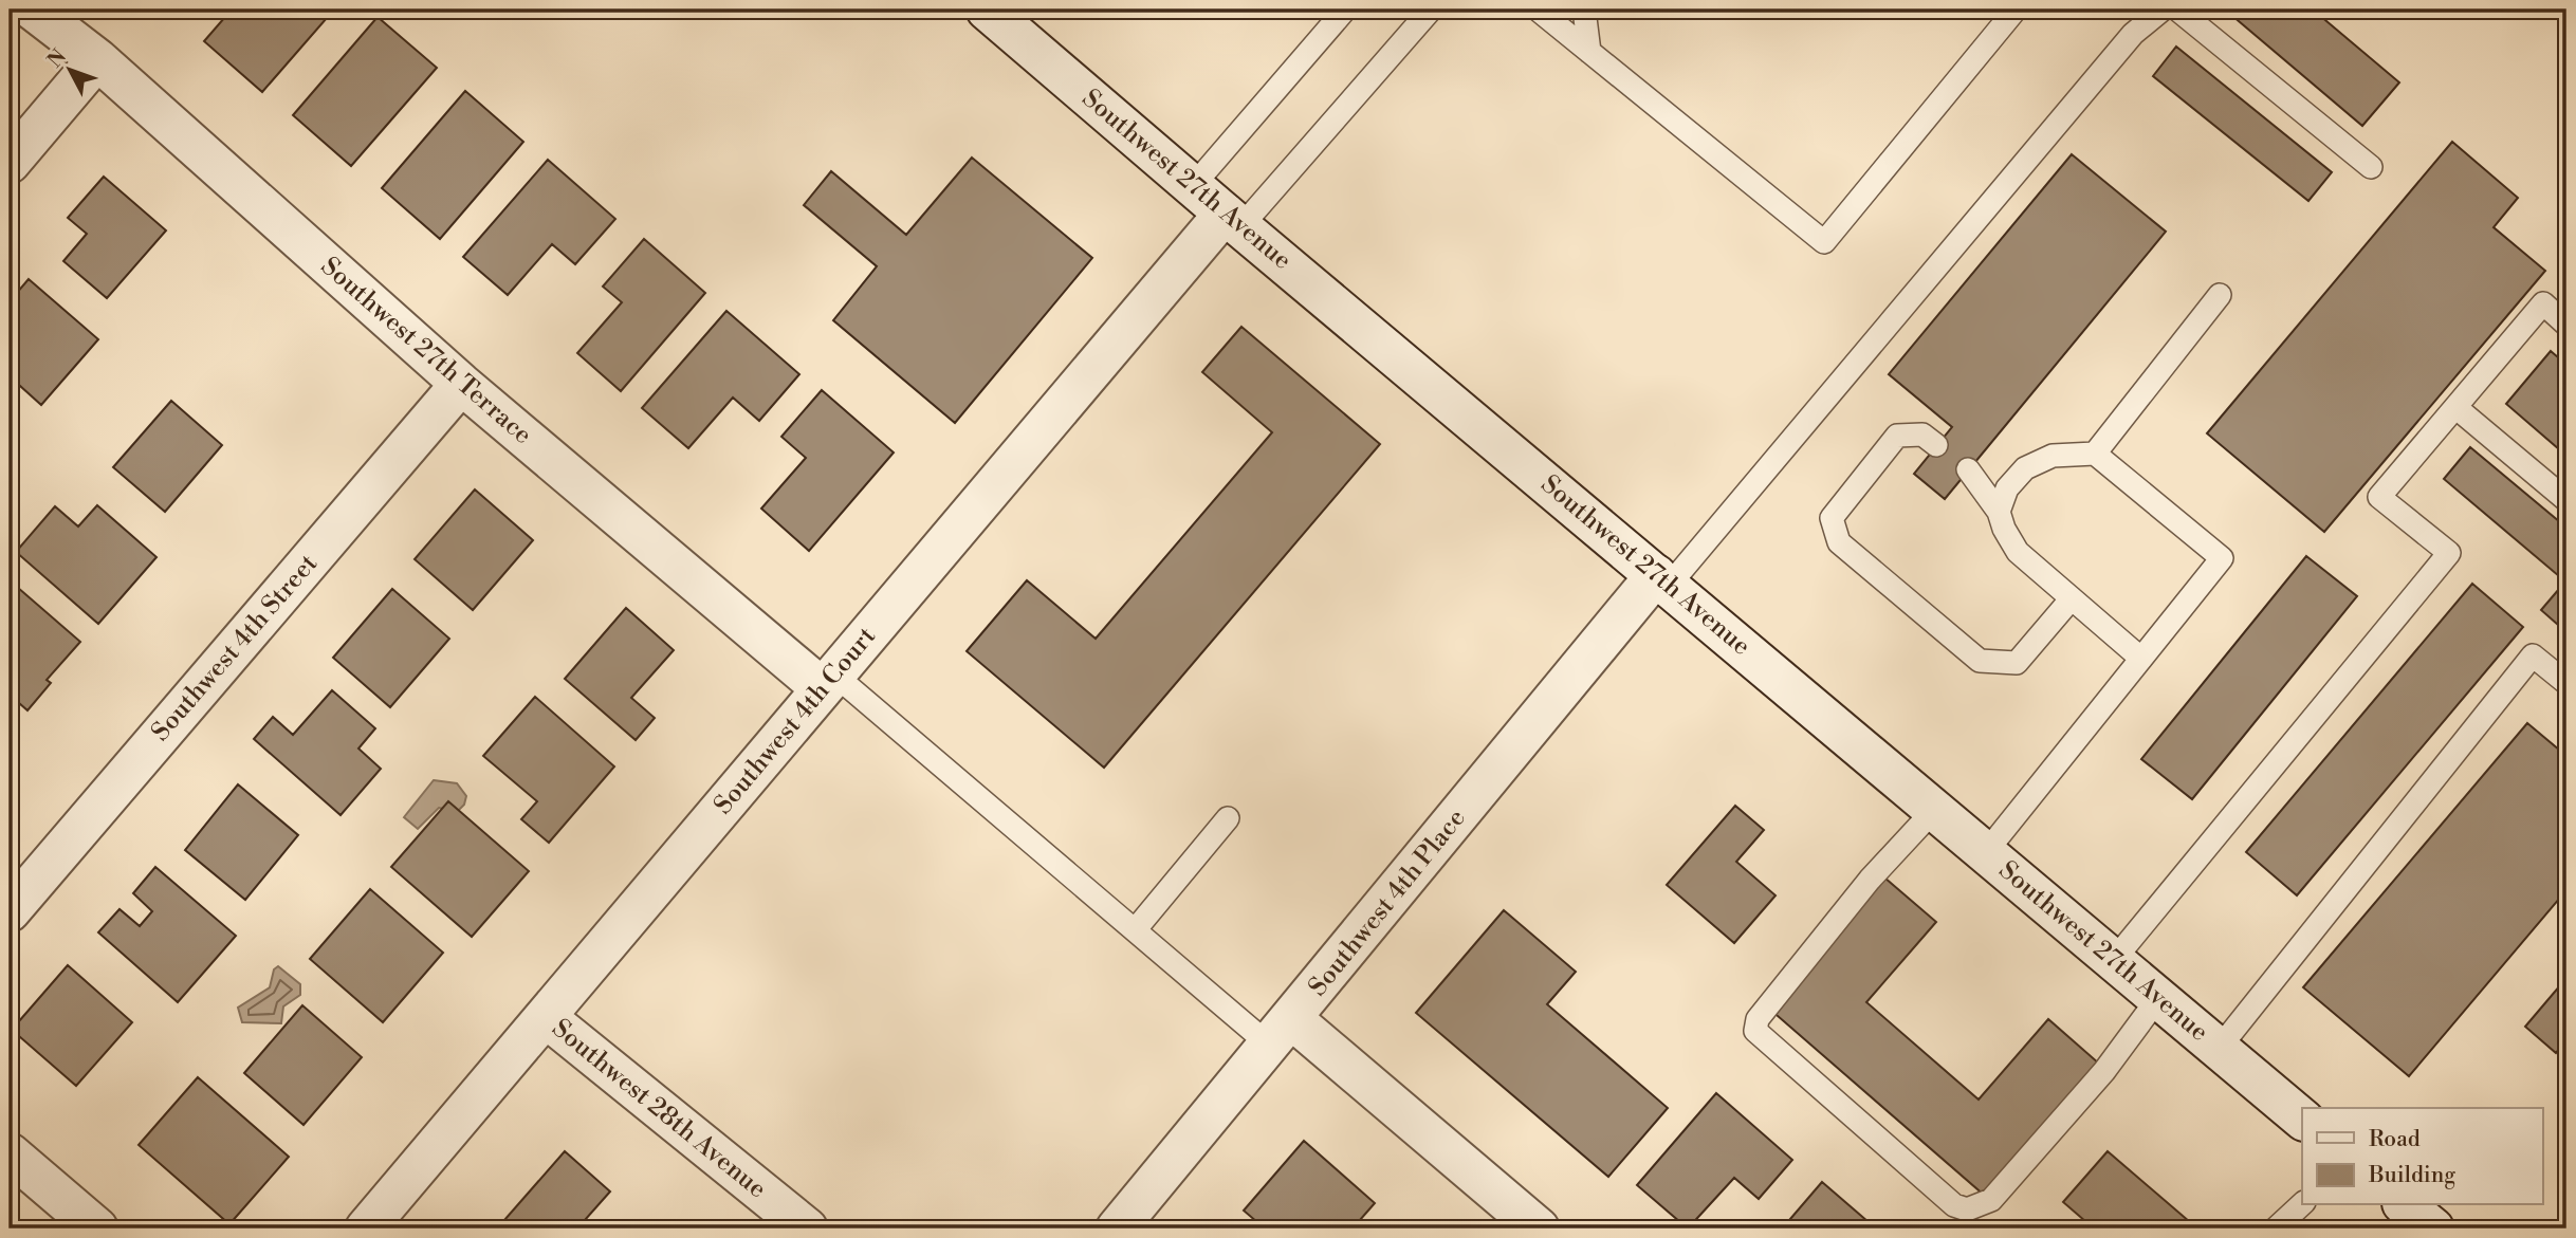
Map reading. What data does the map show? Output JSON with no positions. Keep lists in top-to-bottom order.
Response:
{
  "streets": {
    "street": [
      "Southwest 27th Avenue",
      "Southwest 27th Terrace",
      "Southwest 4th Street",
      "Southwest 4th Court",
      "Southwest 4th Place",
      "Southwest 28th Avenue"
    ]
  },
  "crossings": [
    ["Southwest 27th Avenue", "Southwest 4th Court"],
    ["Southwest 27th Avenue", "Southwest 4th Place"],
    ["Southwest 27th Terrace", "Southwest 4th Street"],
    ["Southwest 27th Terrace", "Southwest 4th Court"],
    ["Southwest 4th Court", "Southwest 28th Avenue"]
  ],
  "legend": ["Road", "Building"],
  "north": "top left"
}
